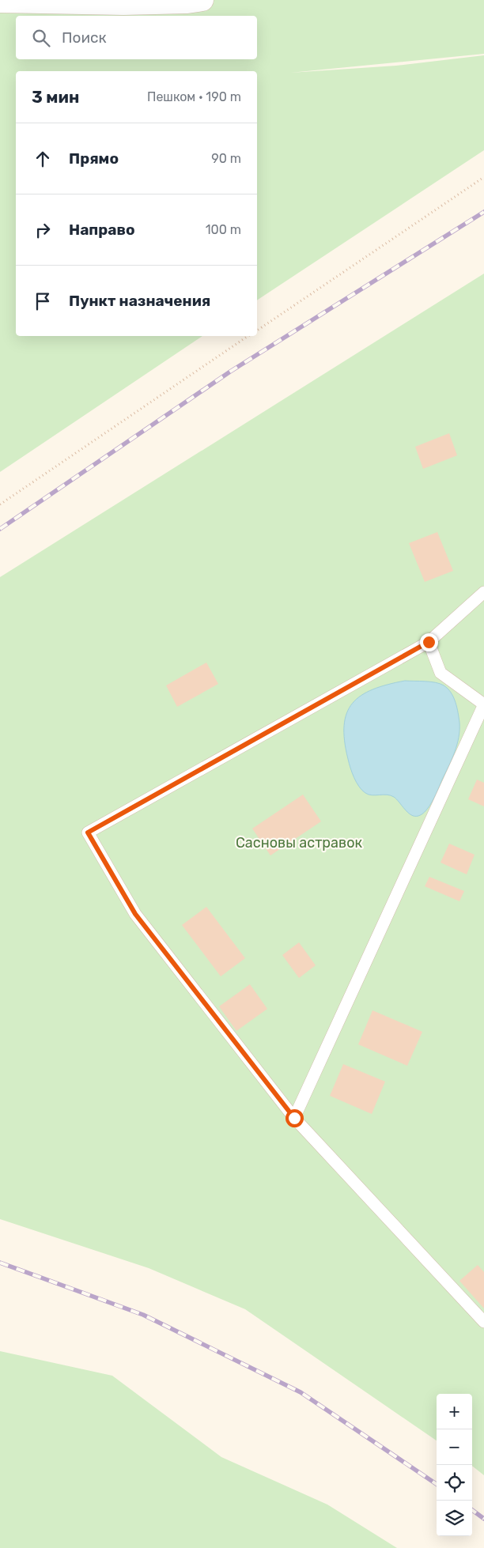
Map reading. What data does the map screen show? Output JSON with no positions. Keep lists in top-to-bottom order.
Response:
{
  "parks": ["Сасновы астравок"],
  "page": {
    "search": "Поиск",
    "heading": ["3 мин", "Пешком · 190 m"],
    "list": [
      ["Прямо", "90 m"],
      ["Направо", "100 m"],
      "Пункт назначения"
    ],
    "map_buttons": ["+", "−"]
  }
}
